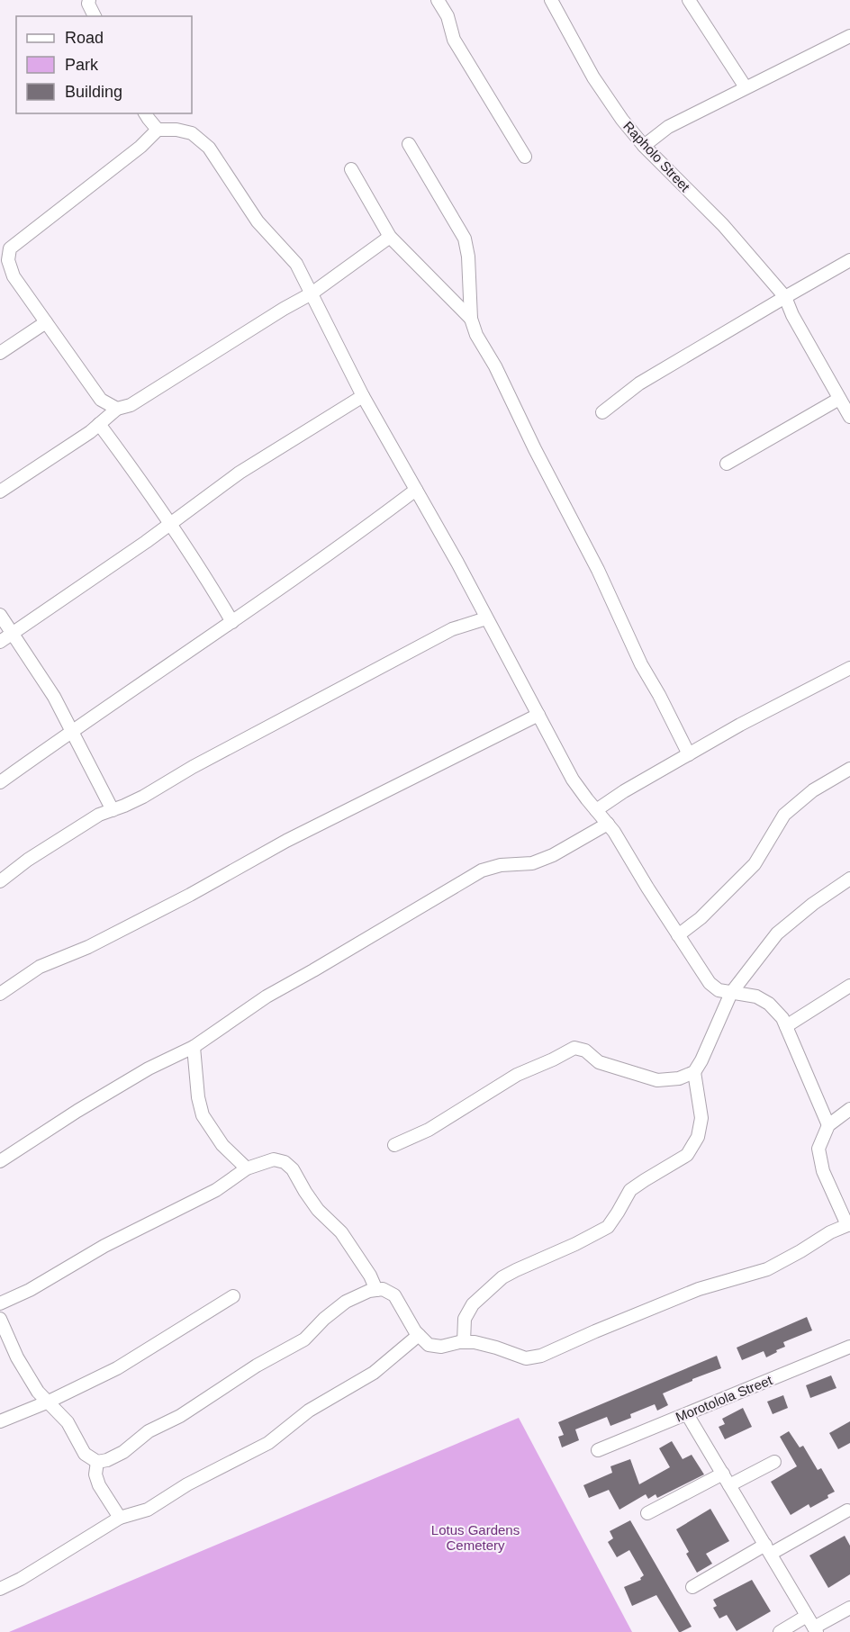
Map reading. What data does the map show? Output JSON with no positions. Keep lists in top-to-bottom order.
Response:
{
  "streets": {
    "street": ["Rapholo Street", "Morotolola Street"]
  },
  "parks": ["Lotus Gardens Cemetery"],
  "legend": ["Road", "Park", "Building"]
}
